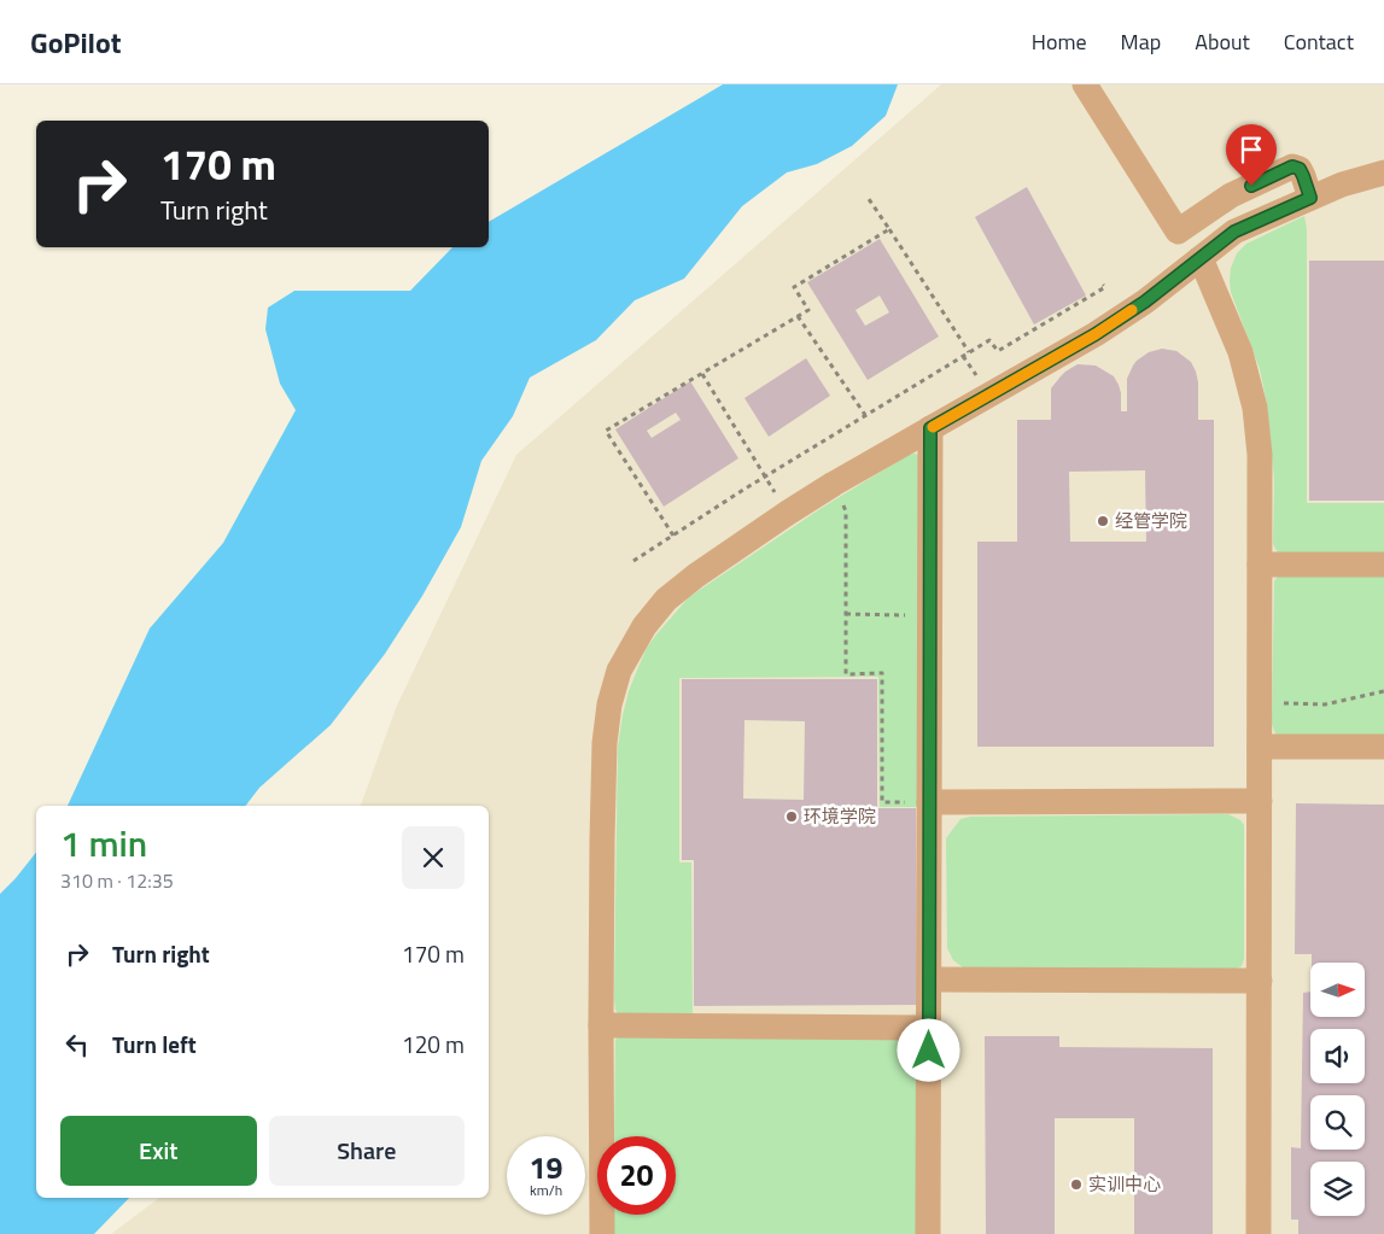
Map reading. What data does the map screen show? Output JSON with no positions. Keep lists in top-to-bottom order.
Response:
{
  "places": ["经管学院", "环境学院", "实训中心"],
  "north": "right",
  "page": {
    "header": "GoPilot",
    "nav": [
      "Home",
      "Map",
      "About",
      "Contact"
    ],
    "turn": ["170 m", "Turn right"],
    "heading": ["1 min", "310 m · 12:35"],
    "list": [
      {
        "name": "Turn right",
        "value": "170 m"
      },
      {
        "name": "Turn left",
        "value": "120 m"
      }
    ],
    "buttons": ["Exit", "Share"],
    "speed": "19 km/h",
    "limit": "20"
  }
}
